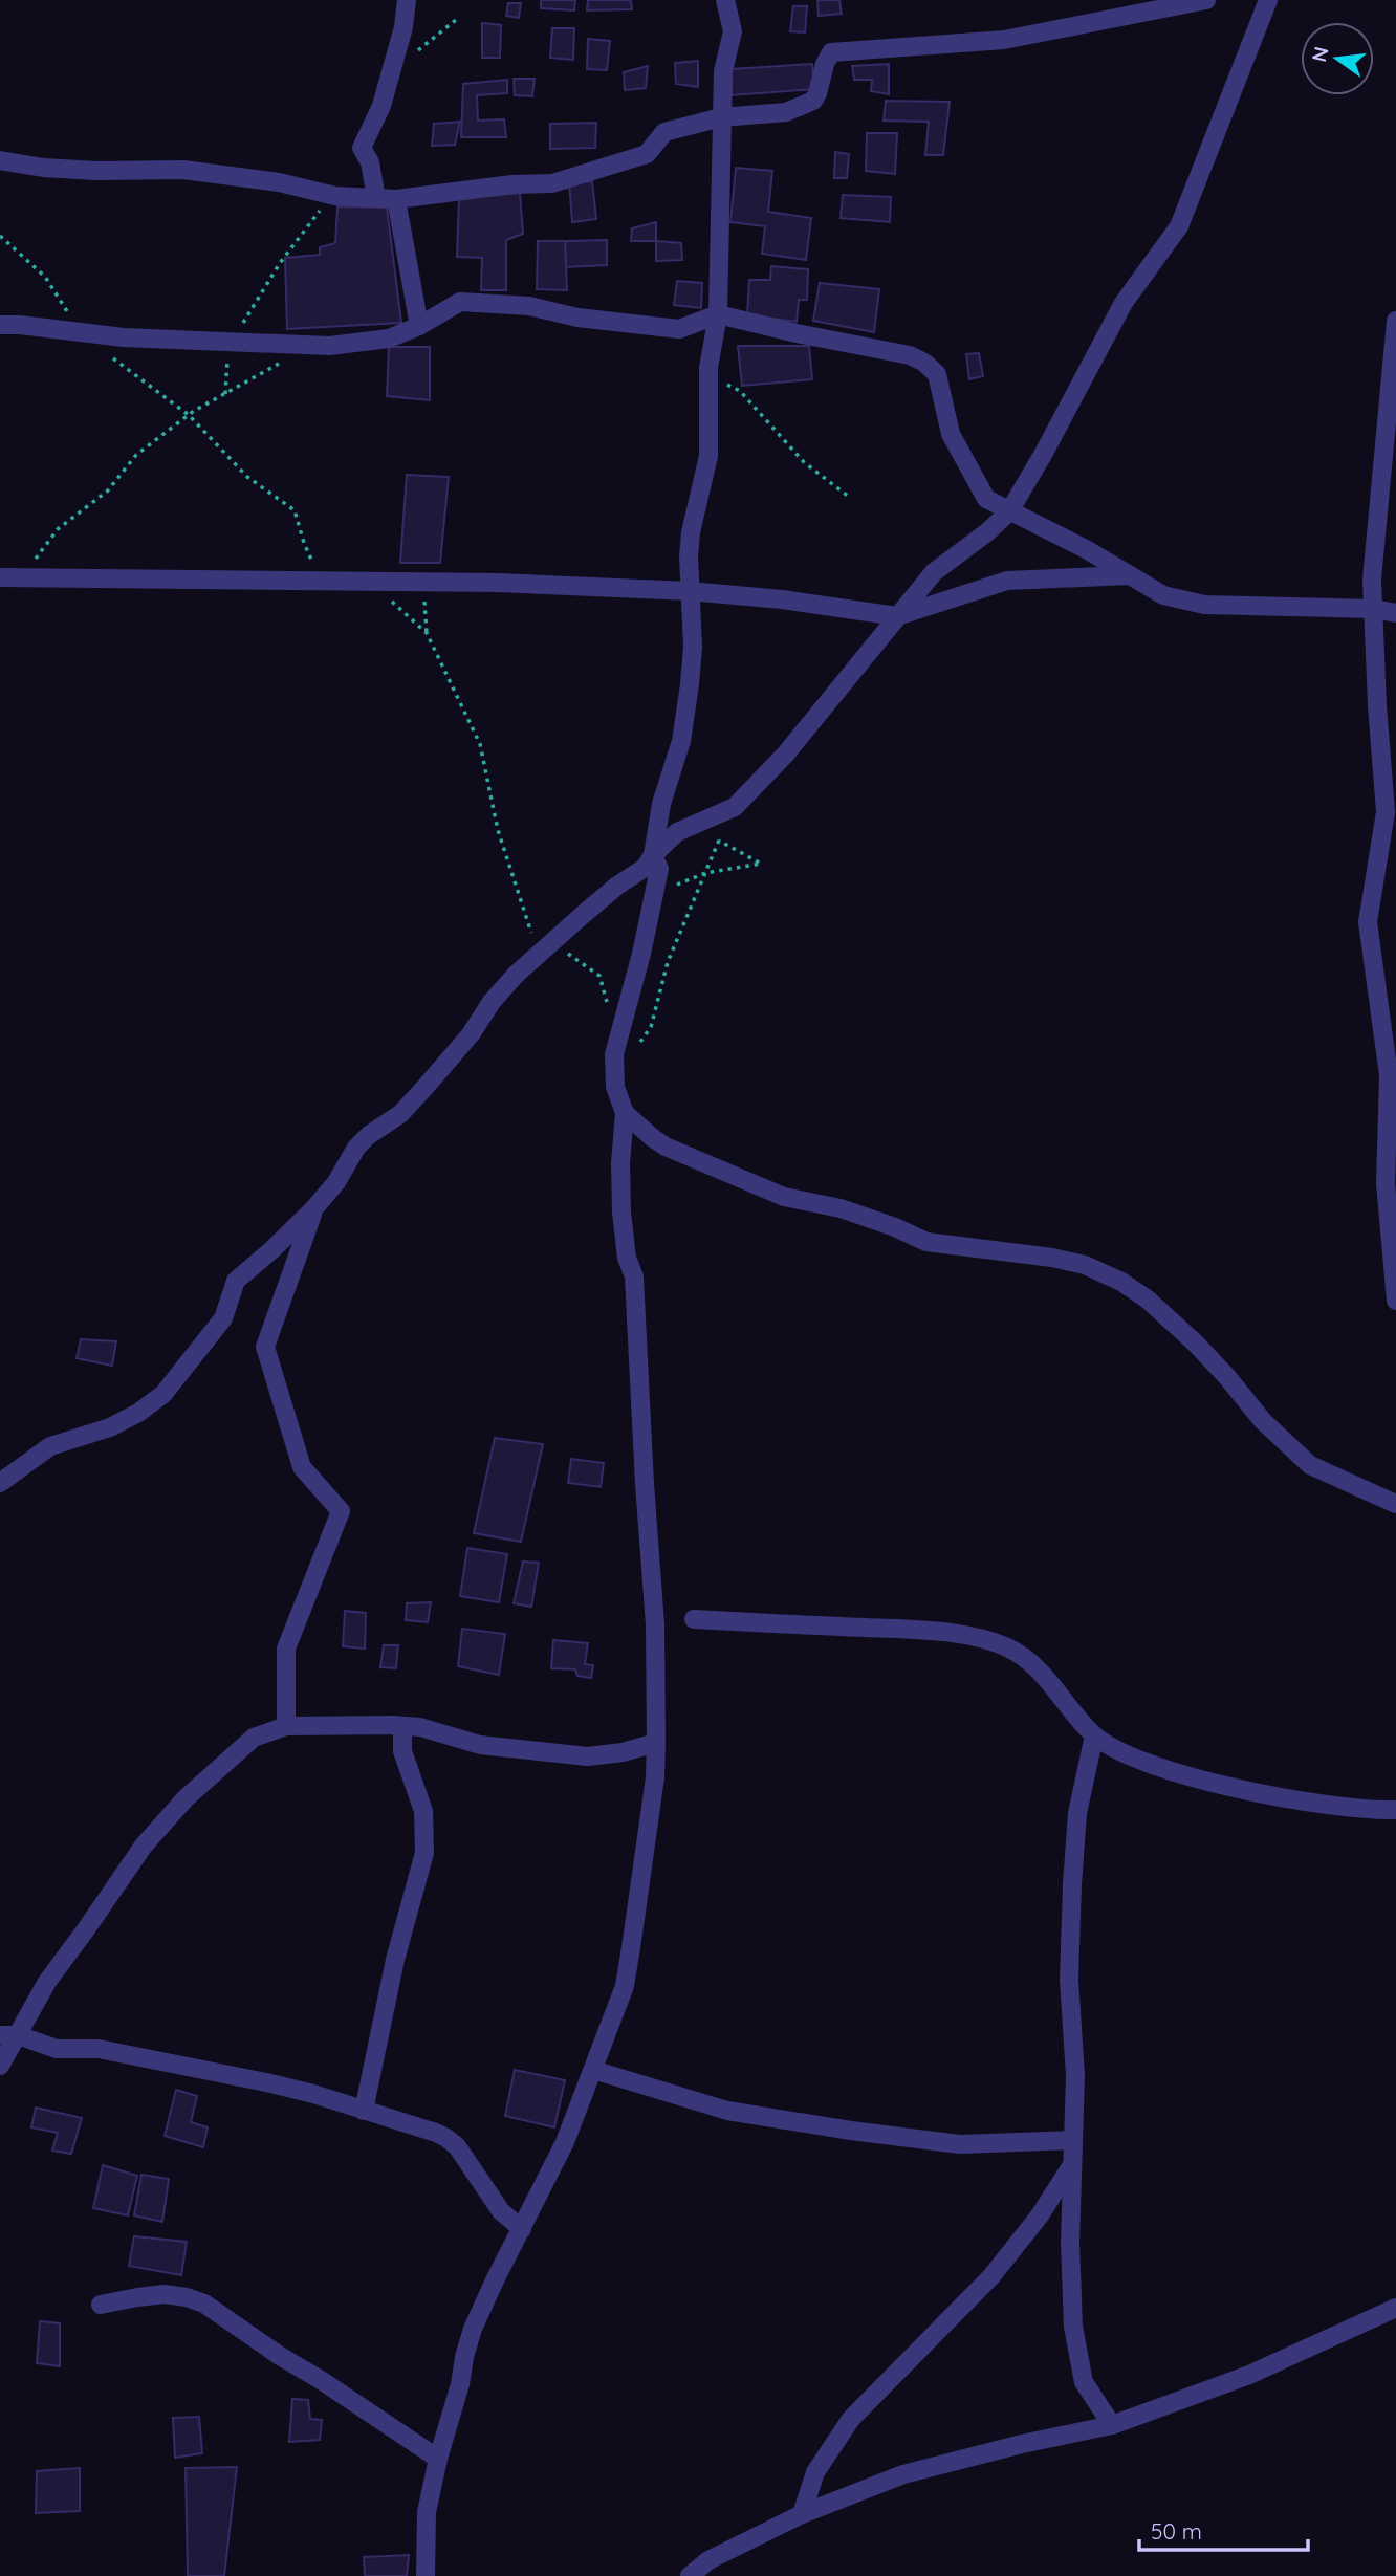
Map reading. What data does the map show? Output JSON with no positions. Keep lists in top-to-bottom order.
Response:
{
  "scale_bar": "50 m",
  "north": "left"
}
